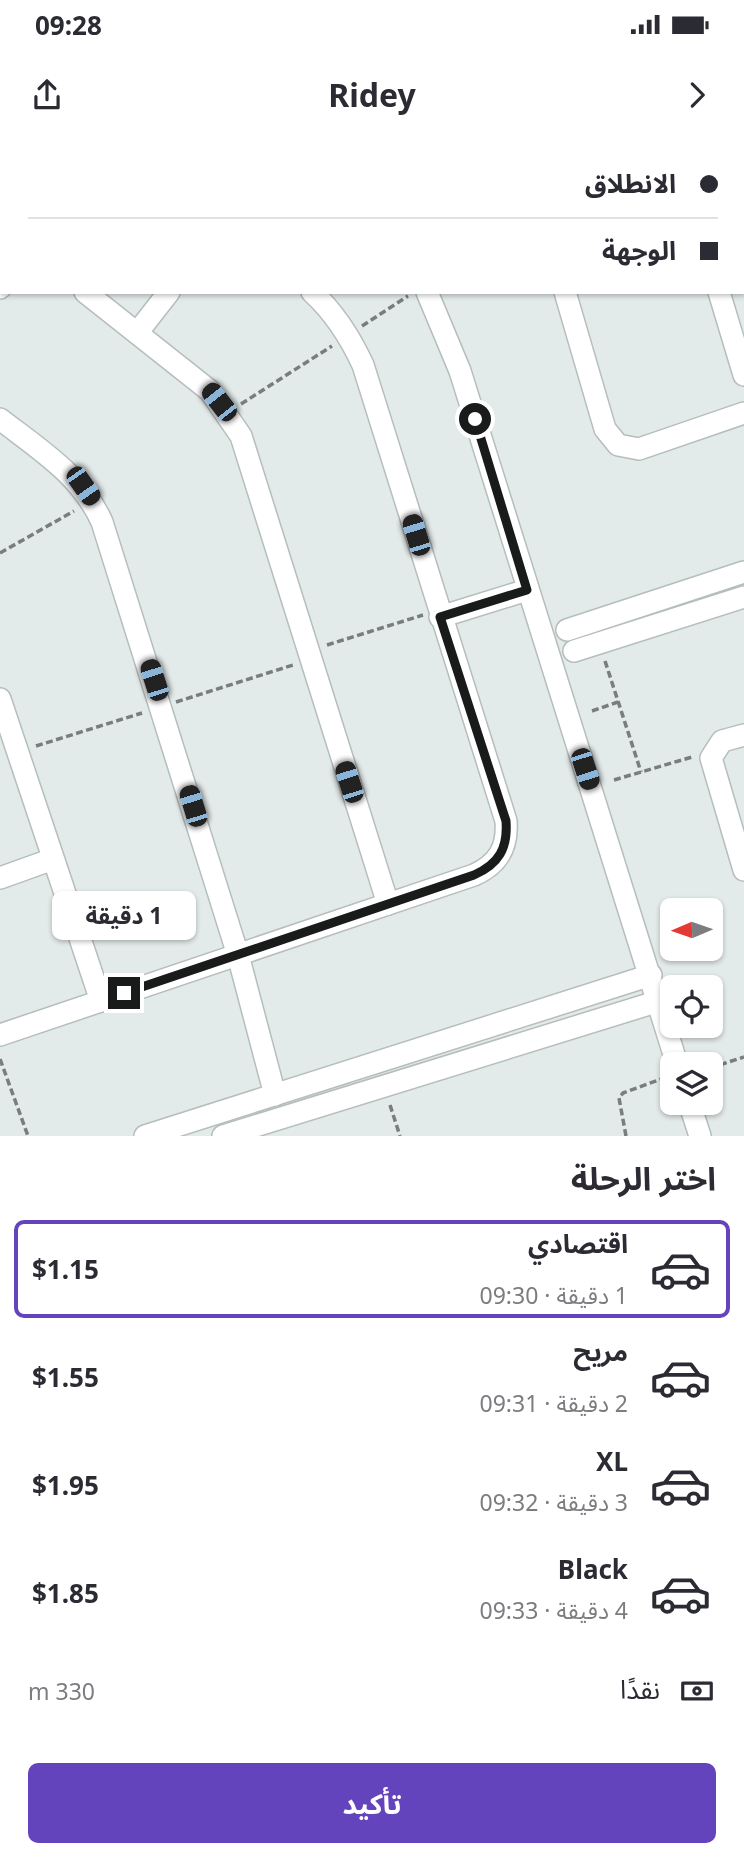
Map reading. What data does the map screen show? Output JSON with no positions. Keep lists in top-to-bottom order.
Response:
{
  "north": "left",
  "page": {
    "status": "09:28",
    "header": "Ridey",
    "banner": ["الانطلاق", "الوجهة"],
    "bubble": "1 دقيقة",
    "heading": "اختر الرحلة",
    "list": [
      {
        "name": "اقتصادي",
        "note": "1 دقيقة · 09:30",
        "value": "$1.15"
      },
      {
        "name": "مريح",
        "note": "2 دقيقة · 09:31",
        "value": "$1.55"
      },
      {
        "name": "XL",
        "note": "3 دقيقة · 09:32",
        "value": "$1.95"
      },
      {
        "name": "Black",
        "note": "4 دقيقة · 09:33",
        "value": "$1.85"
      }
    ],
    "pay": ["نقدًا", "330 m"],
    "buttons": "تأكيد"
  }
}
